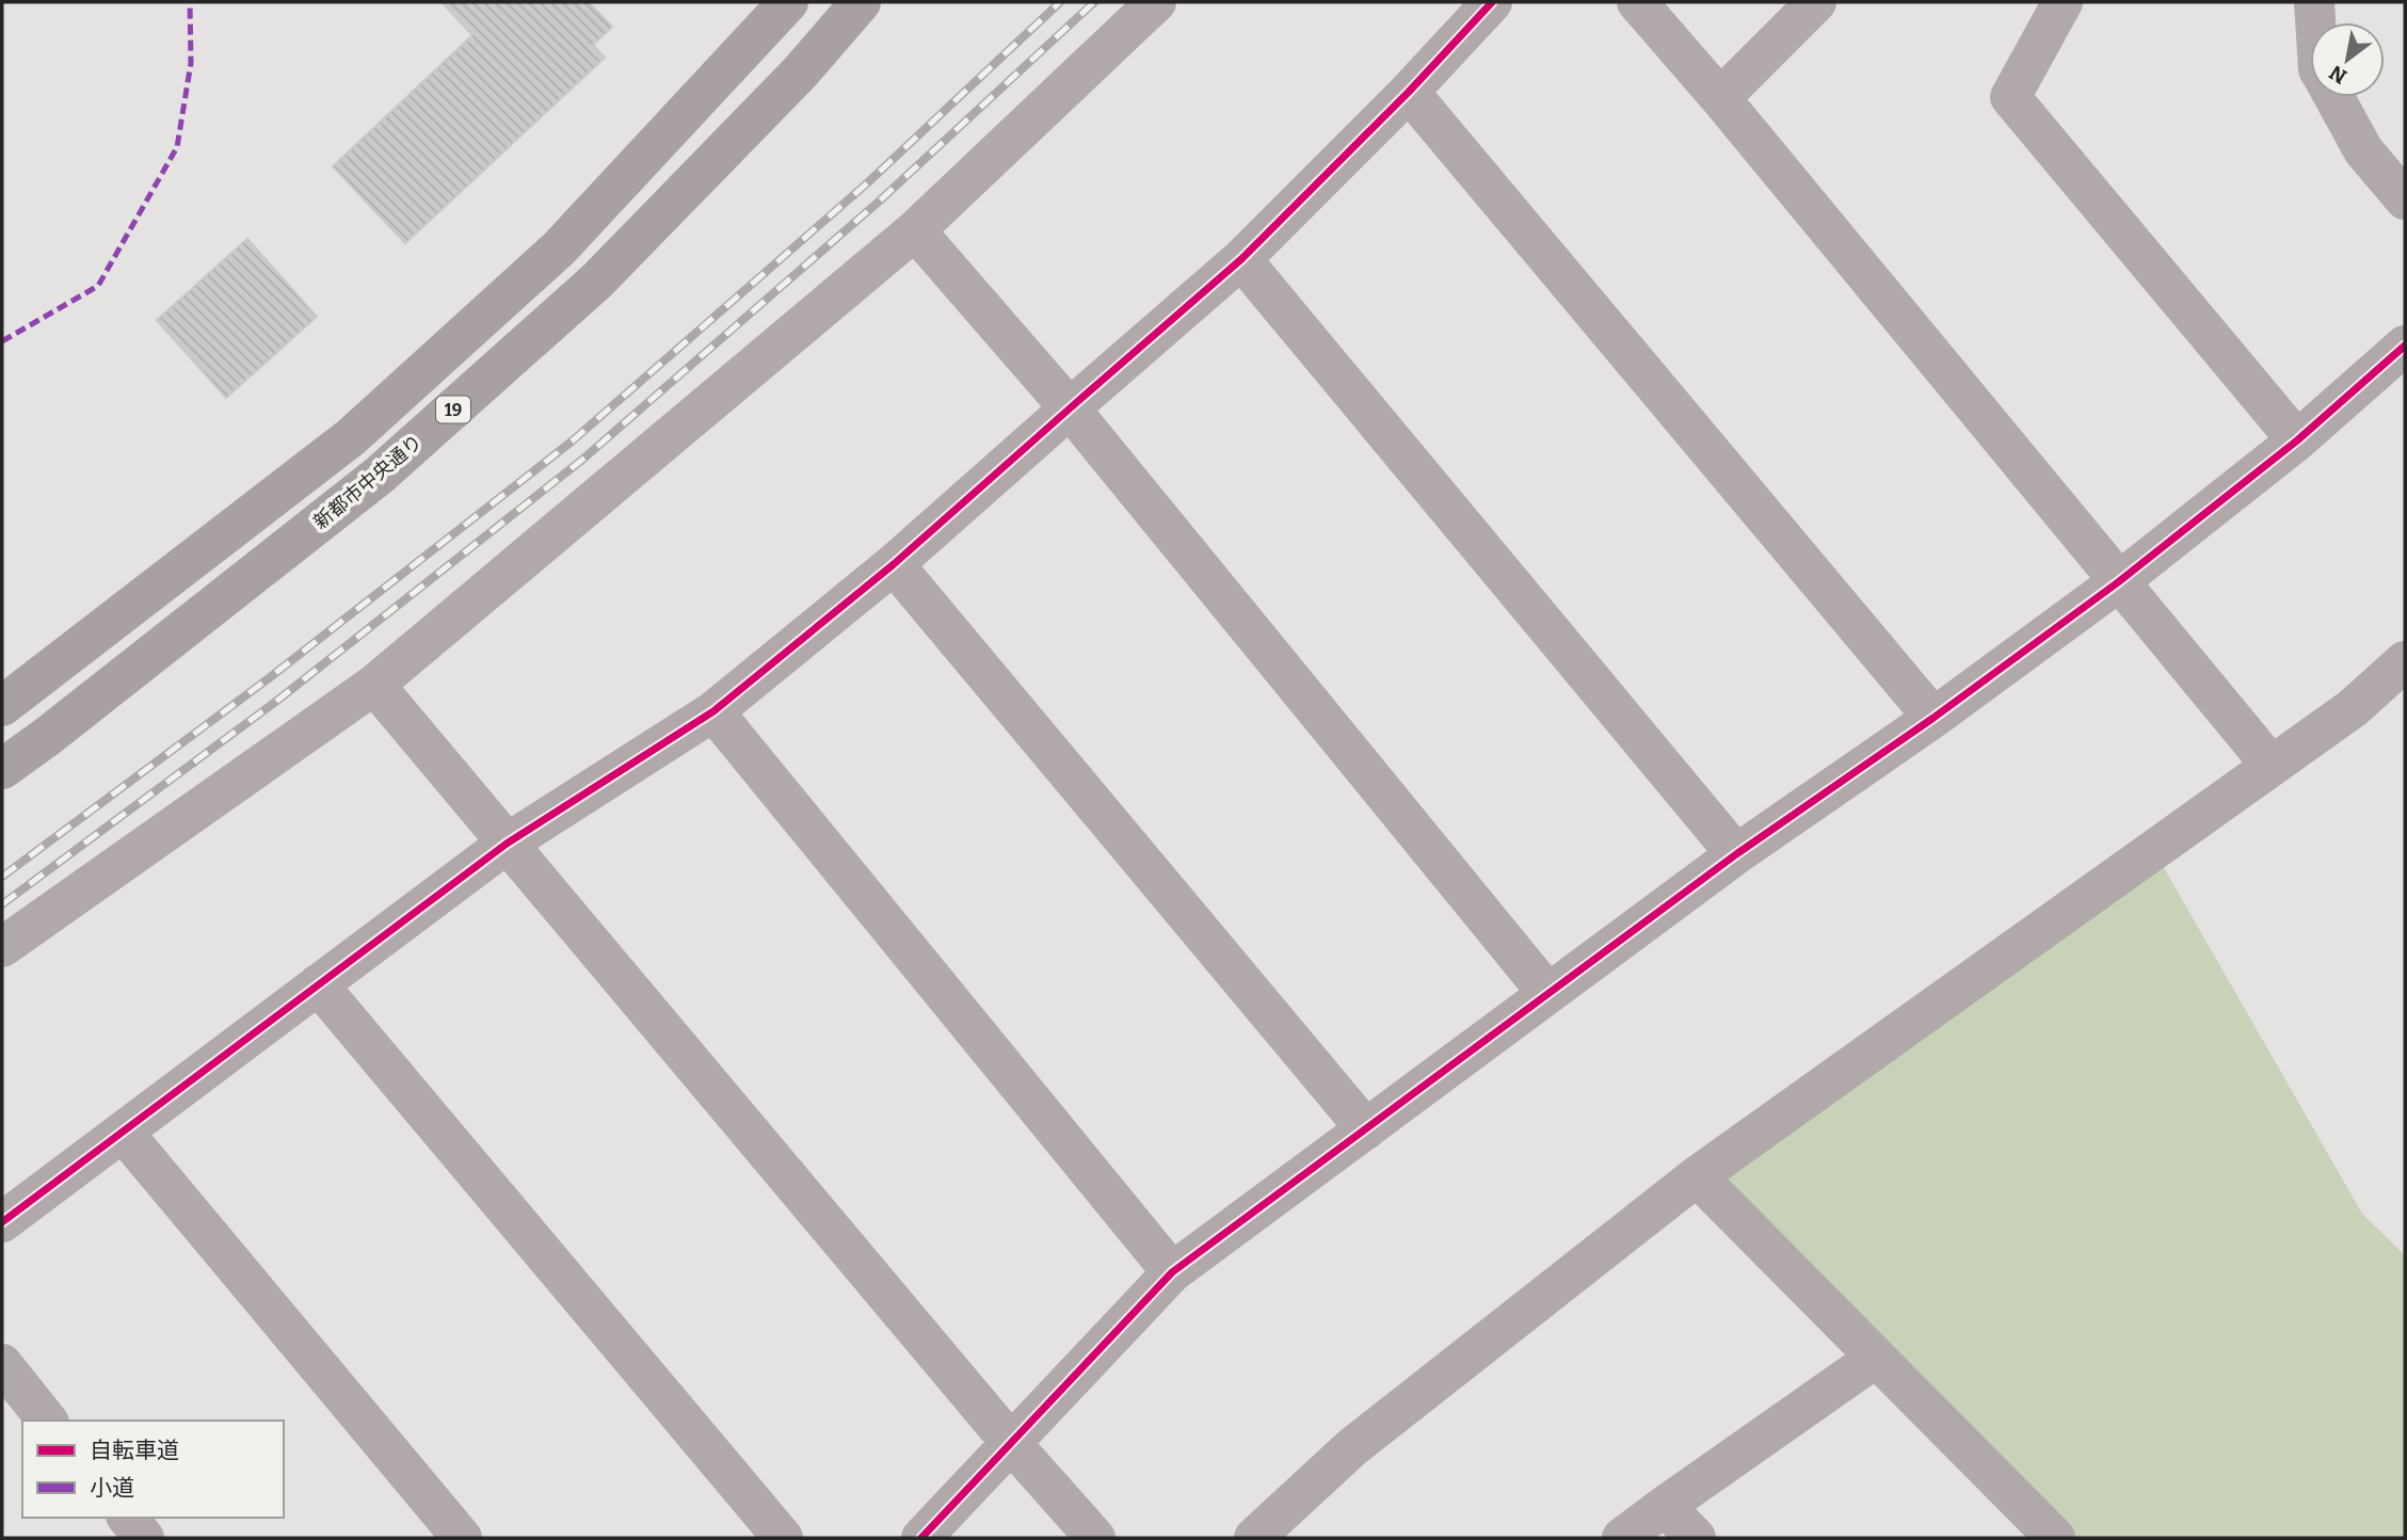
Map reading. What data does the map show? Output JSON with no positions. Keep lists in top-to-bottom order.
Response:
{
  "streets": {
    "main road": ["19", "新都市中央通り"]
  },
  "legend": ["自転車道", "小道"],
  "north": "bottom left"
}
